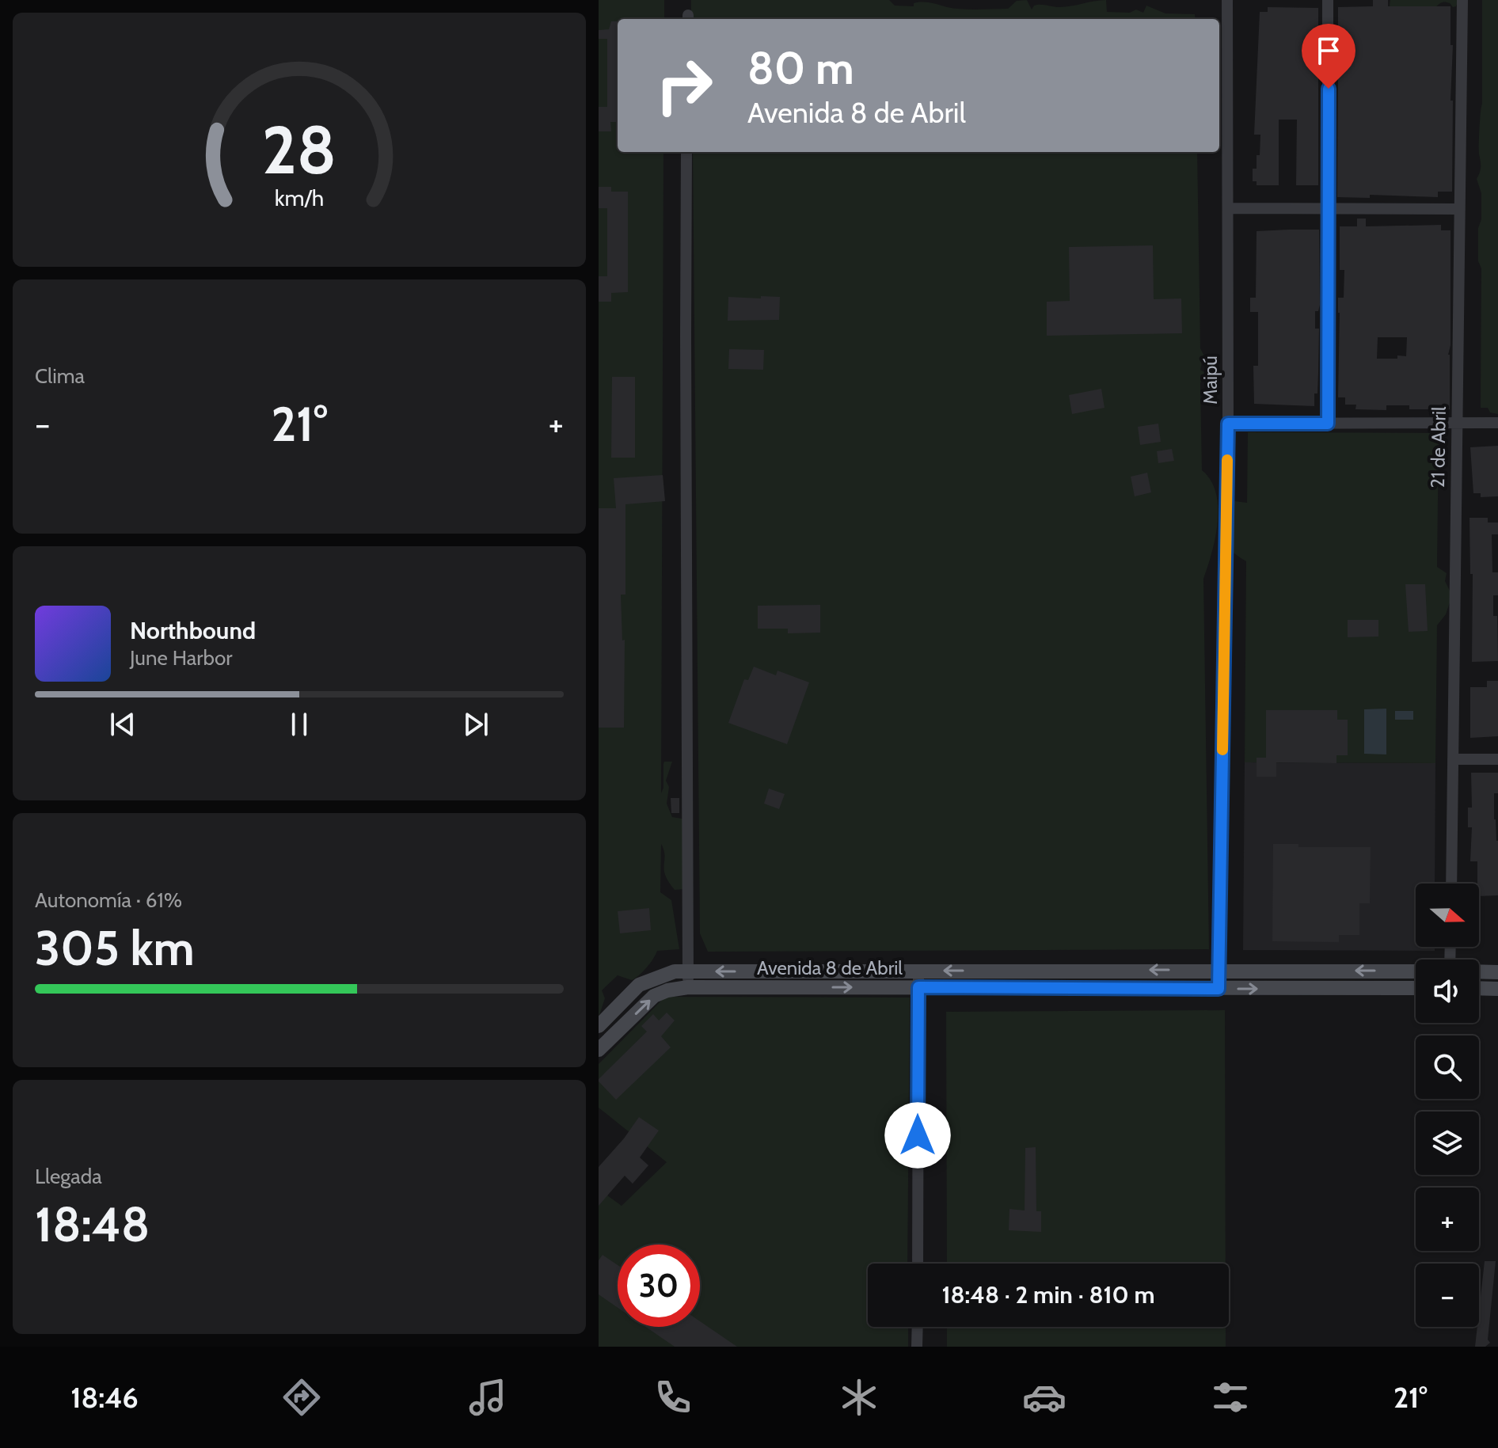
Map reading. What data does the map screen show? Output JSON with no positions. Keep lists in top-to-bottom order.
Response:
{
  "streets": {
    "main road": ["Avenida 8 de Abril"],
    "street": ["Maipú", "21 de Abril"]
  },
  "crossings": [
    ["Maipú", "Avenida 8 de Abril"]
  ],
  "north": "right",
  "page": {
    "turn": ["80 m", "Avenida 8 de Abril"],
    "tile": [
      "Clima",
      ["Autonomía · 61%", "305 km"],
      ["Llegada", "18:48"]
    ],
    "heat": ["−", "21°", "+"],
    "song": ["Northbound", "June Harbor"],
    "map_buttons": ["+", "−"],
    "limit": "30",
    "trip": "18:48 · 2 min · 810 m",
    "tabs": ["18:46", "21°"],
    "gauge": ["28", "km/h"]
  }
}
